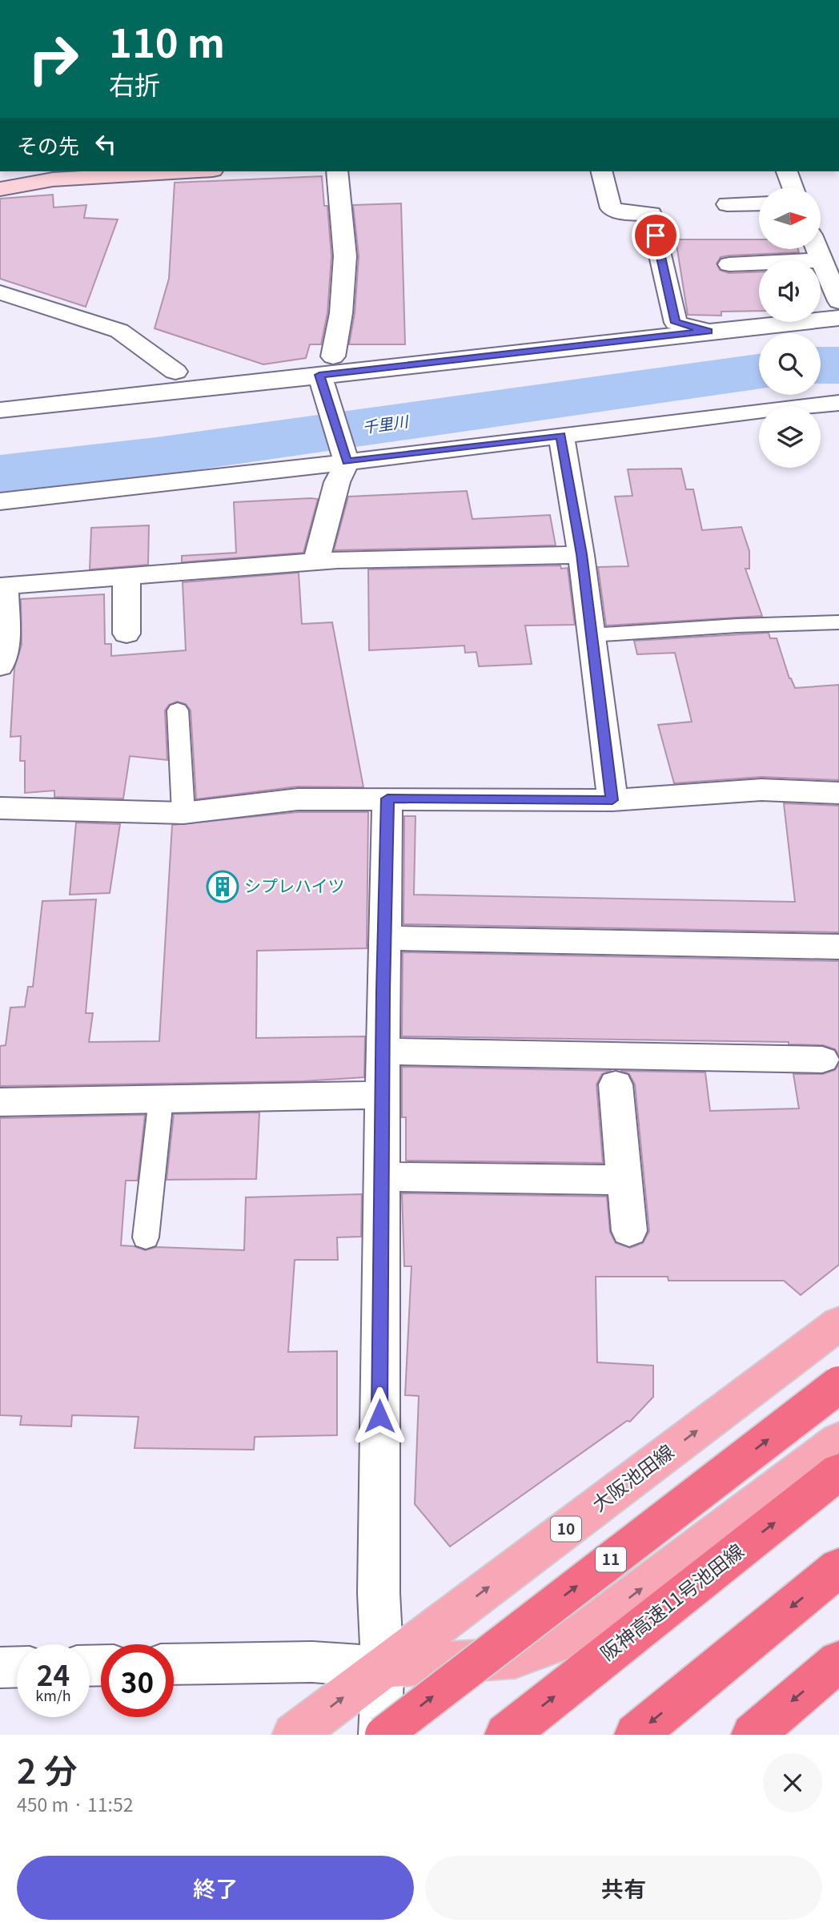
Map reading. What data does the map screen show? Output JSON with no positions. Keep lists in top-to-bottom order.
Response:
{
  "streets": {
    "highway": ["11", "阪神高速11号池田線"],
    "main road": ["大阪池田線", "10"]
  },
  "water": ["千里川"],
  "places": {
    "building": ["シプレハイツ"]
  },
  "north": "right",
  "page": {
    "turn": ["110 m", "右折"],
    "then": "その先",
    "speed": "24 km/h",
    "limit": "30",
    "heading": ["2 分", "450 m · 11:52"],
    "buttons": ["終了", "共有"]
  }
}
